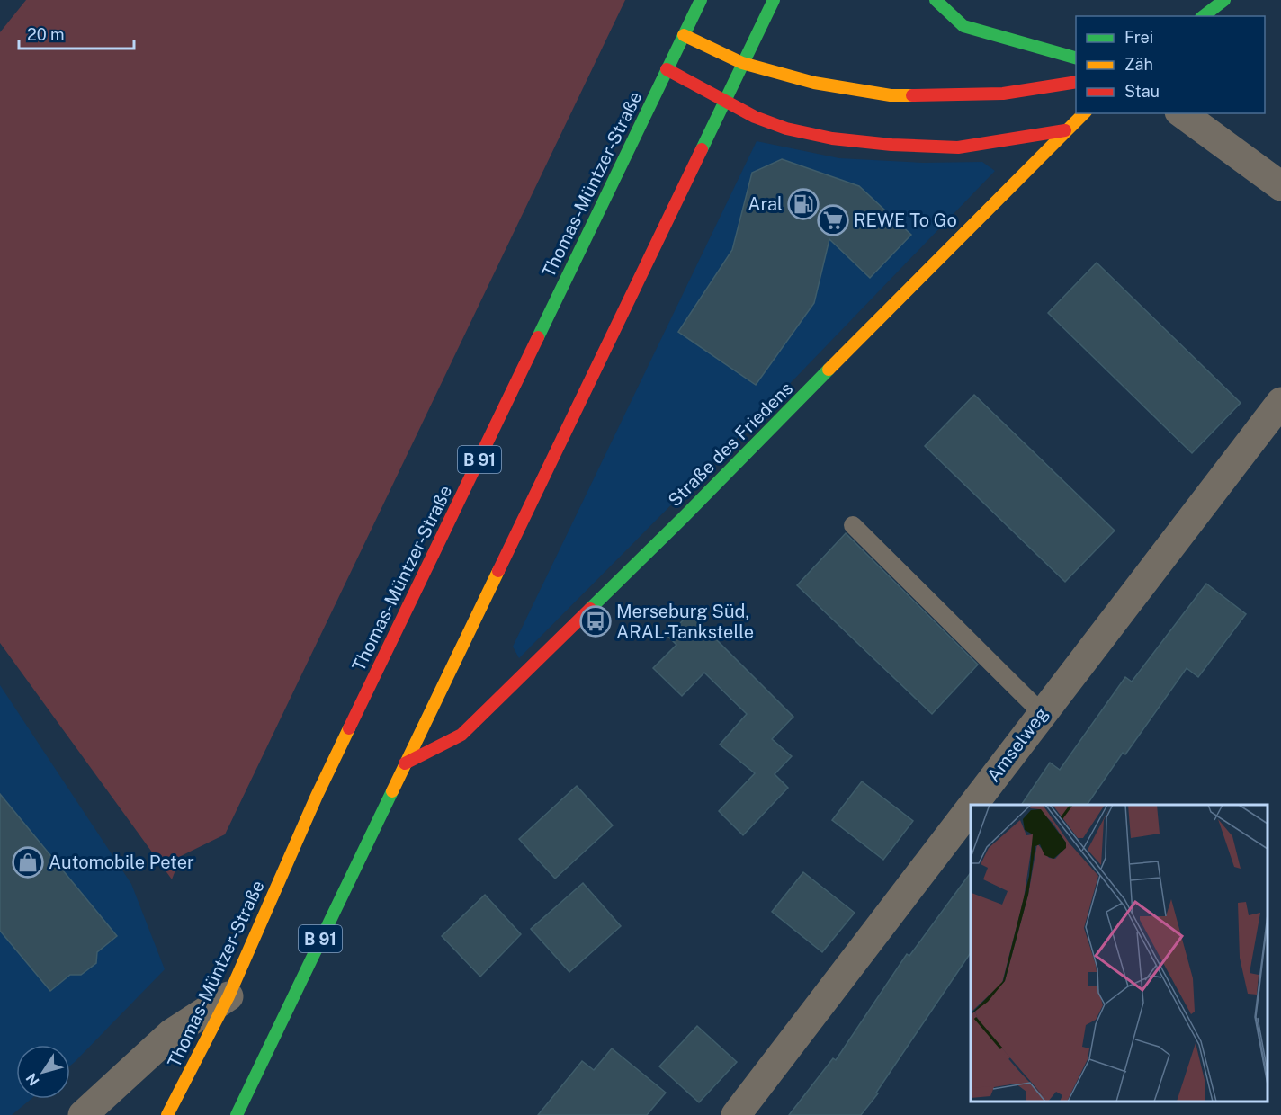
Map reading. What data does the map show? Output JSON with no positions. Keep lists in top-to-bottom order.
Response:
{
  "streets": {
    "main road": ["Thomas-Müntzer-Straße", "Straße des Friedens", "B 91"],
    "street": ["Amselweg"]
  },
  "crossings": [
    ["Straße des Friedens", "B 91"]
  ],
  "places": {
    "fuel station": ["Aral"],
    "supermarket": ["REWE To Go"],
    "bus stop": ["Merseburg Süd, ARAL-Tankstelle"],
    "shop": ["Automobile Peter"]
  },
  "legend": ["Frei", "Zäh", "Stau"],
  "scale_bar": "20 m",
  "north": "bottom left"
}
